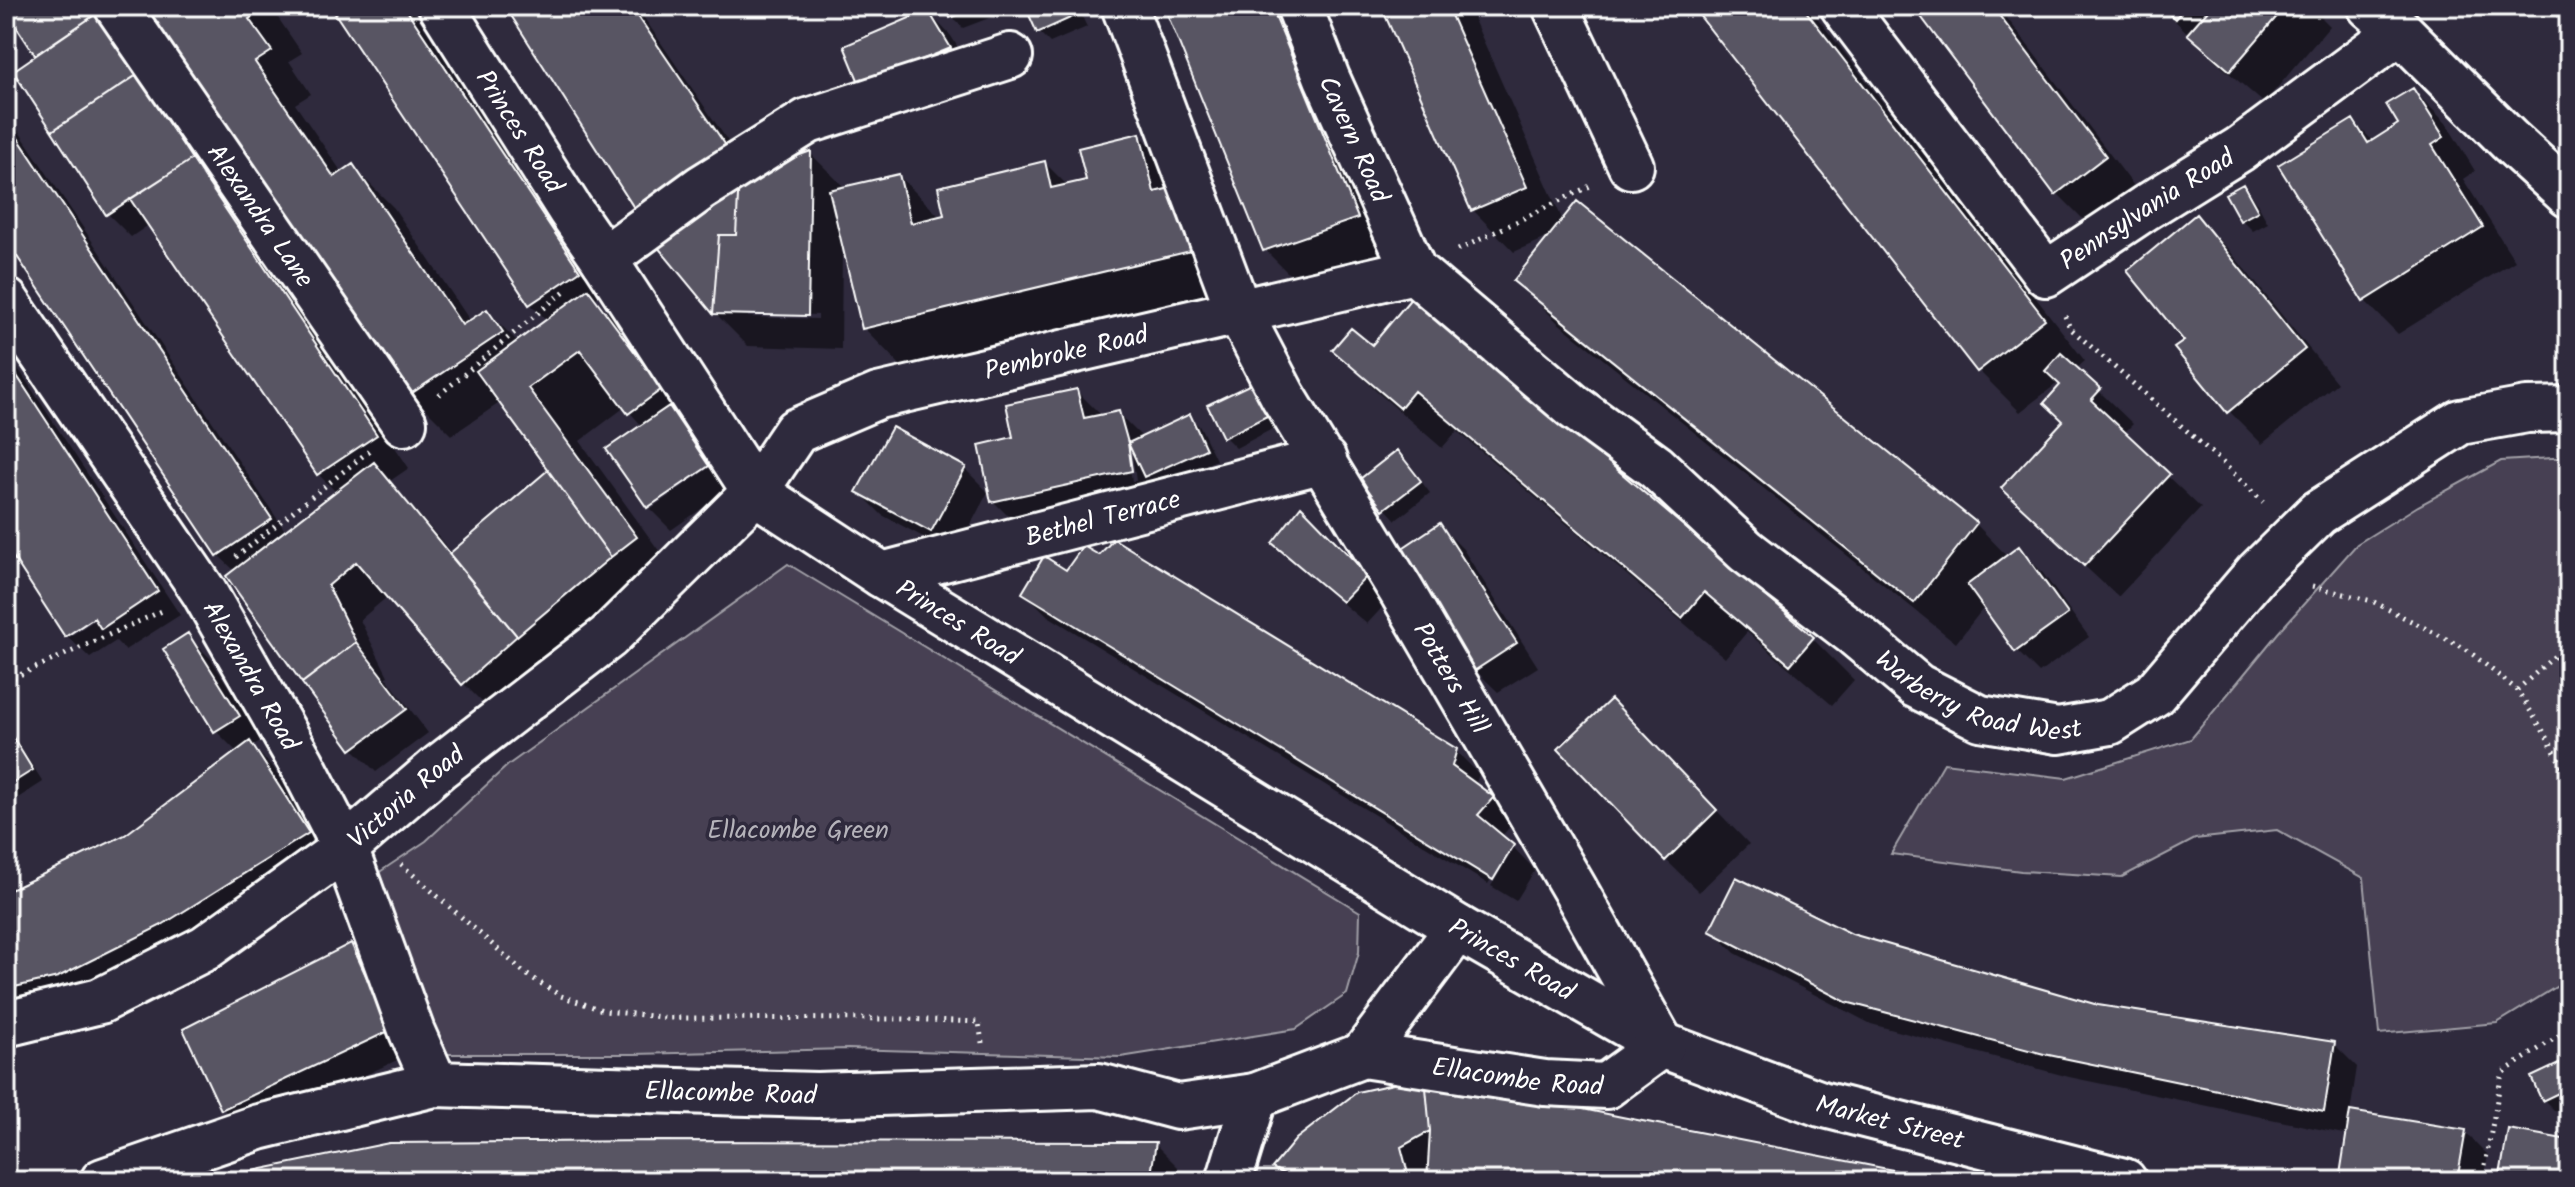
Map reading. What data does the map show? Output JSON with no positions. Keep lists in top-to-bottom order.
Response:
{
  "streets": {
    "street": [
      "Princes Road",
      "Cavern Road",
      "Pennsylvania Road",
      "Alexandra Lane",
      "Pembroke Road",
      "Bethel Terrace",
      "Alexandra Road",
      "Potters Hill",
      "Warberry Road West",
      "Victoria Road",
      "Ellacombe Road",
      "Market Street"
    ]
  },
  "crossings": [
    ["Princes Road", "Pembroke Road"],
    ["Princes Road", "Bethel Terrace"],
    ["Princes Road", "Potters Hill"],
    ["Princes Road", "Victoria Road"],
    ["Princes Road", "Ellacombe Road"],
    ["Princes Road", "Market Street"],
    ["Cavern Road", "Pembroke Road"],
    ["Cavern Road", "Warberry Road West"],
    ["Pembroke Road", "Potters Hill"],
    ["Pembroke Road", "Warberry Road West"],
    ["Pembroke Road", "Victoria Road"],
    ["Bethel Terrace", "Potters Hill"],
    ["Alexandra Road", "Victoria Road"],
    ["Alexandra Road", "Ellacombe Road"],
    ["Potters Hill", "Ellacombe Road"],
    ["Potters Hill", "Market Street"],
    ["Ellacombe Road", "Market Street"]
  ],
  "parks": ["Ellacombe Green"]
}
